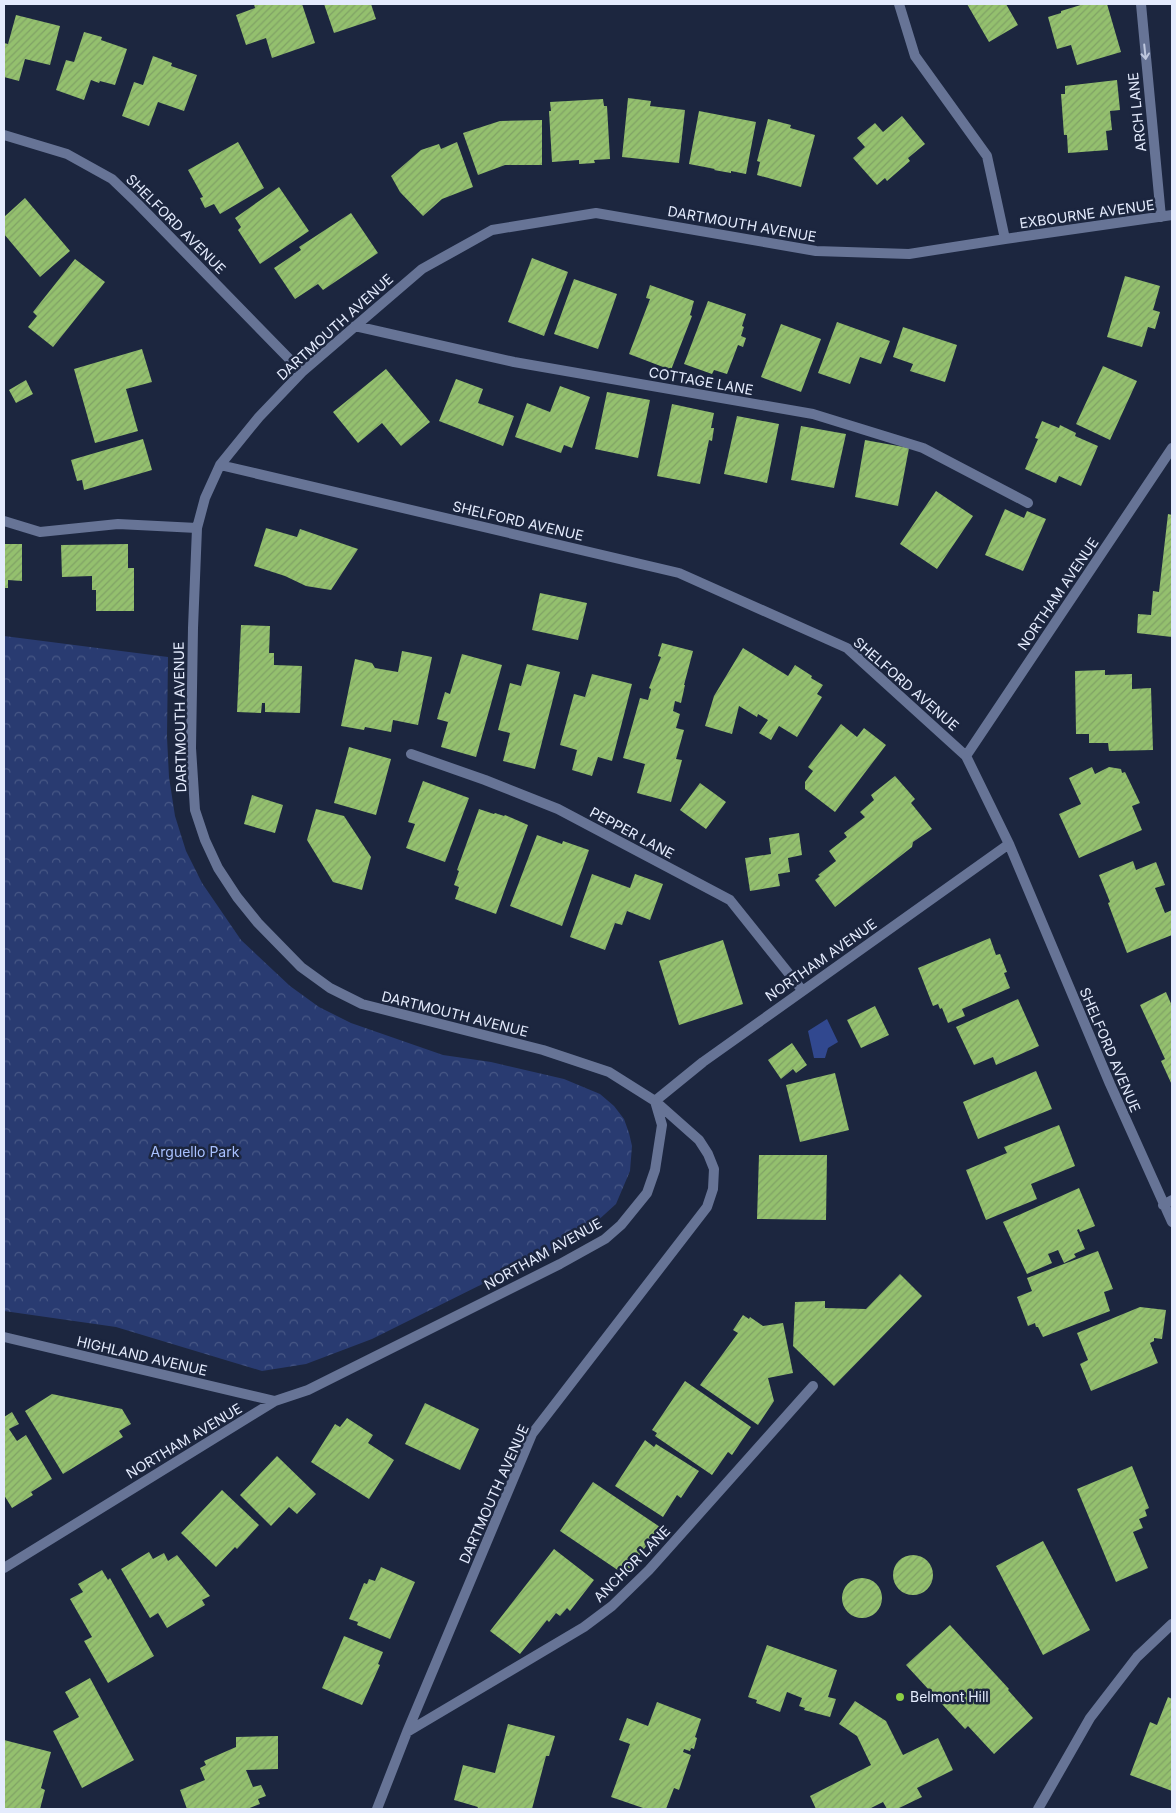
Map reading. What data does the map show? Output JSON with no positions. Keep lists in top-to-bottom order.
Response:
{
  "streets": {
    "street": [
      "ARCH LANE",
      "EXBOURNE AVENUE",
      "SHELFORD AVENUE",
      "DARTMOUTH AVENUE",
      "COTTAGE LANE",
      "NORTHAM AVENUE",
      "PEPPER LANE",
      "HIGHLAND AVENUE",
      "ANCHOR LANE"
    ]
  },
  "crossings": [
    ["ARCH LANE", "EXBOURNE AVENUE"],
    ["EXBOURNE AVENUE", "DARTMOUTH AVENUE"],
    ["SHELFORD AVENUE", "DARTMOUTH AVENUE"],
    ["SHELFORD AVENUE", "NORTHAM AVENUE"],
    ["DARTMOUTH AVENUE", "COTTAGE LANE"],
    ["DARTMOUTH AVENUE", "NORTHAM AVENUE"],
    ["DARTMOUTH AVENUE", "ANCHOR LANE"],
    ["NORTHAM AVENUE", "PEPPER LANE"],
    ["NORTHAM AVENUE", "HIGHLAND AVENUE"]
  ],
  "one_way": ["ARCH LANE"],
  "parks": ["Arguello Park"],
  "places": ["Belmont Hill"]
}
